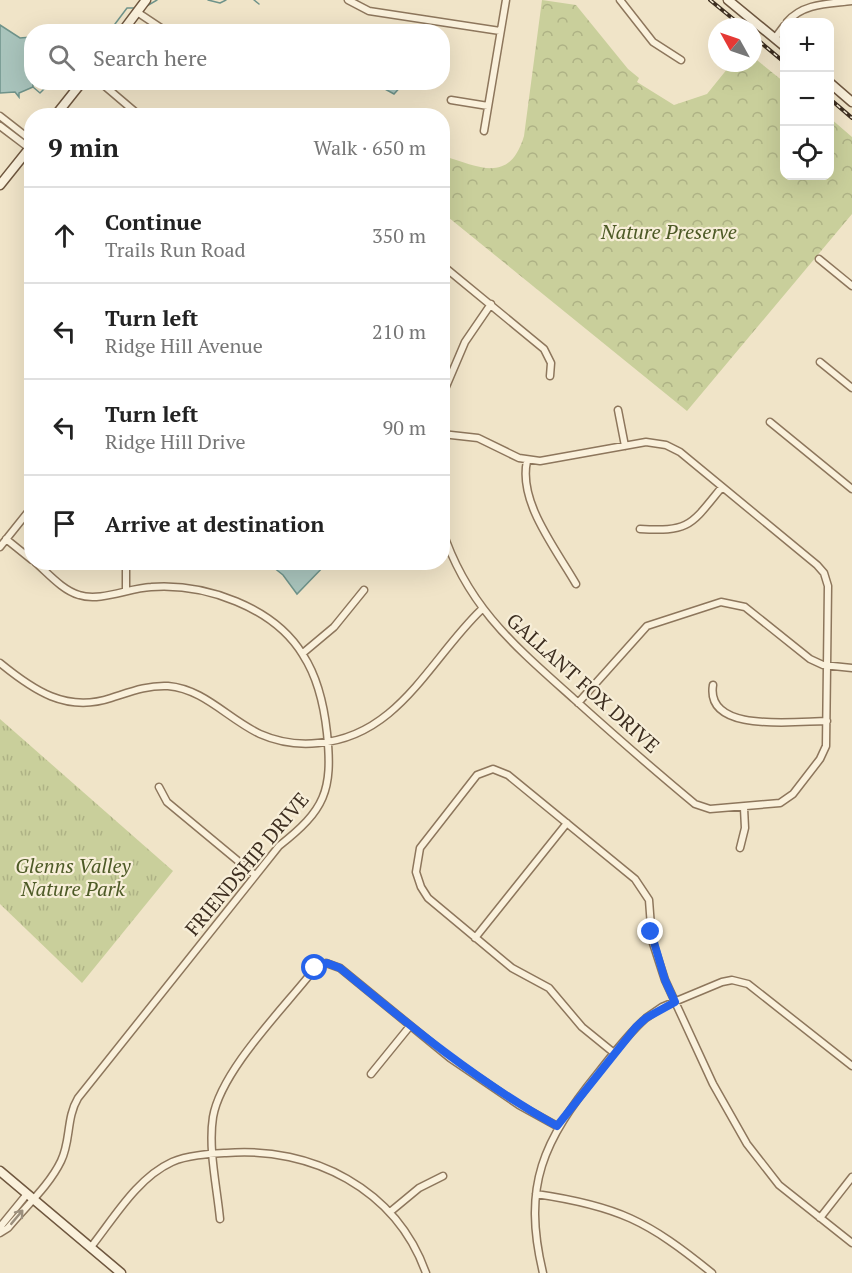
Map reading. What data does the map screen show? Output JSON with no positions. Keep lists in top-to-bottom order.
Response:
{
  "streets": {
    "street": ["GALLANT FOX DRIVE", "FRIENDSHIP DRIVE"]
  },
  "parks": ["Nature Preserve", "Glenns Valley Nature Park"],
  "north": "top left",
  "page": {
    "map_buttons": ["+", "−"],
    "search": "Search here",
    "heading": ["9 min", "Walk · 650 m"],
    "list": [
      ["Continue", "Trails Run Road", "350 m"],
      ["Turn left", "Ridge Hill Avenue", "210 m"],
      ["Turn left", "Ridge Hill Drive", "90 m"],
      "Arrive at destination"
    ]
  }
}
